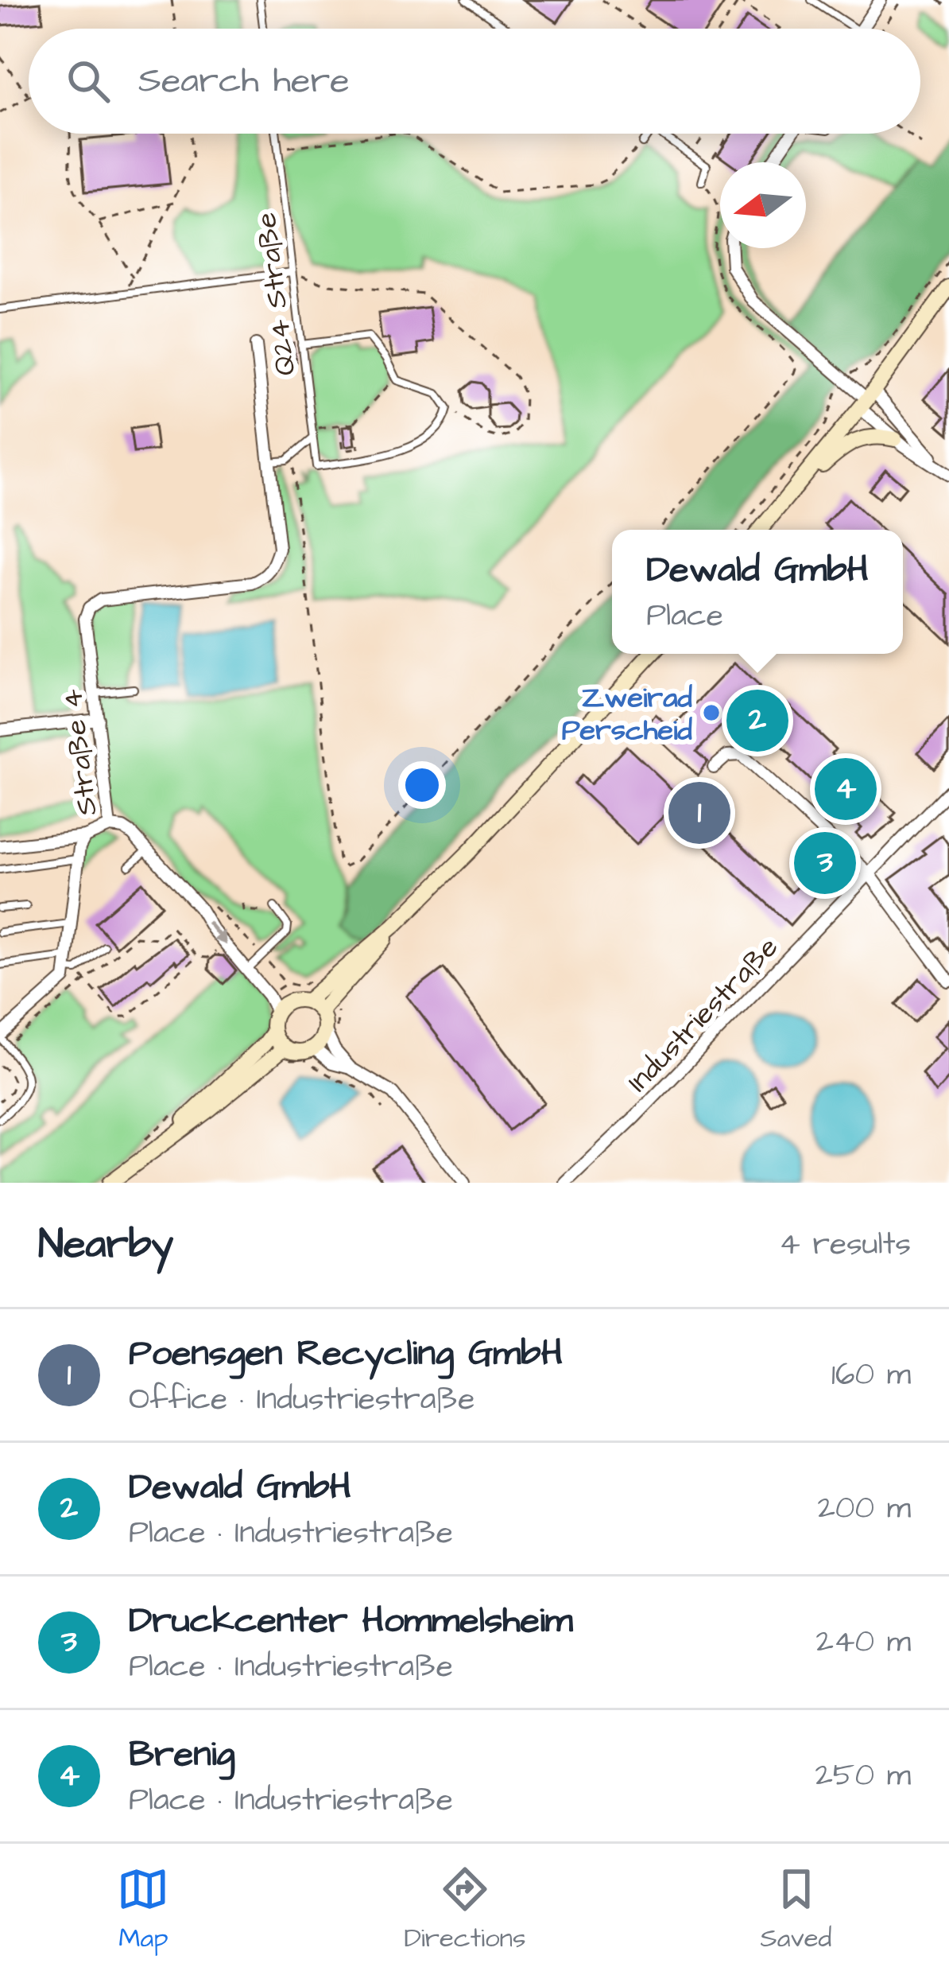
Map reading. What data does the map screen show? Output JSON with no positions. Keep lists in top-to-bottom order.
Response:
{
  "streets": {
    "street": ["Straße 4", "Industriestraße"],
    "lane": ["Q24 Straße"]
  },
  "places": ["Zweirad Perscheid"],
  "north": "left",
  "page": {
    "search": "Search here",
    "popup": ["Dewald GmbH", "Place"],
    "pins": [
      "2",
      "4",
      "1",
      "3"
    ],
    "heading": ["Nearby", "4 results"],
    "list": [
      {
        "mark": "1",
        "name": "Poensgen Recycling GmbH",
        "note": "Office · Industriestraße",
        "value": "160 m"
      },
      {
        "mark": "2",
        "name": "Dewald GmbH",
        "note": "Place · Industriestraße",
        "value": "200 m"
      },
      {
        "mark": "3",
        "name": "Druckcenter Hommelsheim",
        "note": "Place · Industriestraße",
        "value": "240 m"
      },
      {
        "mark": "4",
        "name": "Brenig",
        "note": "Place · Industriestraße",
        "value": "250 m"
      }
    ],
    "nav": ["Map", "Directions", "Saved"]
  }
}
